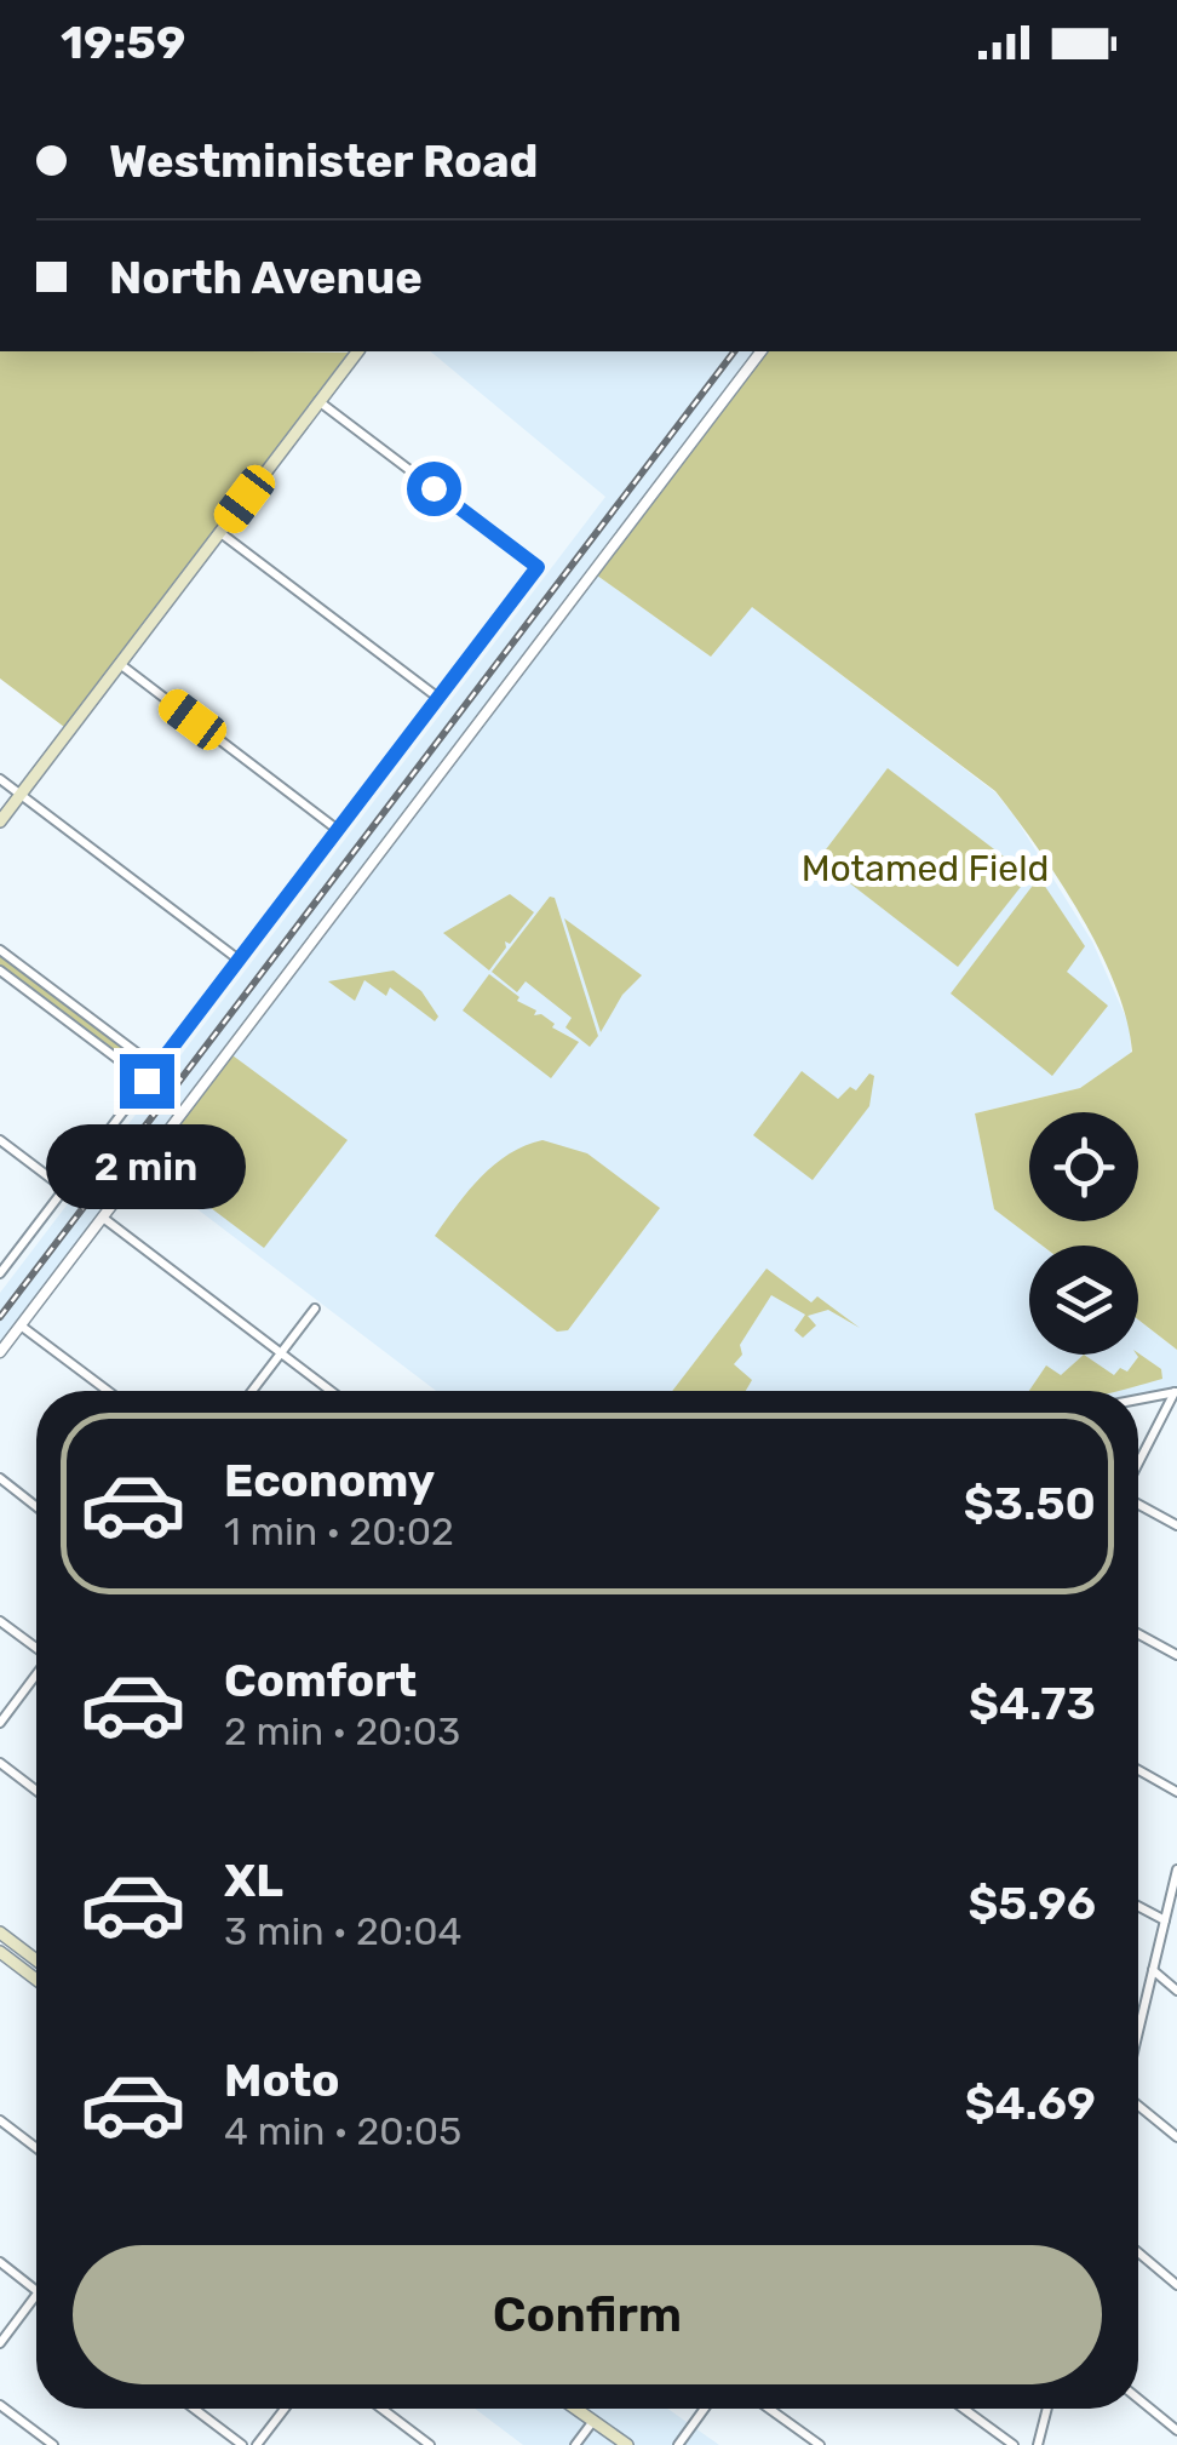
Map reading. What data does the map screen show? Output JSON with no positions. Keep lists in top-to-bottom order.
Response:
{
  "parks": ["Motamed Field"],
  "page": {
    "status": "19:59",
    "banner": ["Westminister Road", "North Avenue"],
    "bubble": "2 min",
    "list": [
      {
        "name": "Economy",
        "note": "1 min · 20:02",
        "value": "$3.50"
      },
      {
        "name": "Comfort",
        "note": "2 min · 20:03",
        "value": "$4.73"
      },
      {
        "name": "XL",
        "note": "3 min · 20:04",
        "value": "$5.96"
      },
      {
        "name": "Moto",
        "note": "4 min · 20:05",
        "value": "$4.69"
      }
    ],
    "buttons": "Confirm"
  }
}
